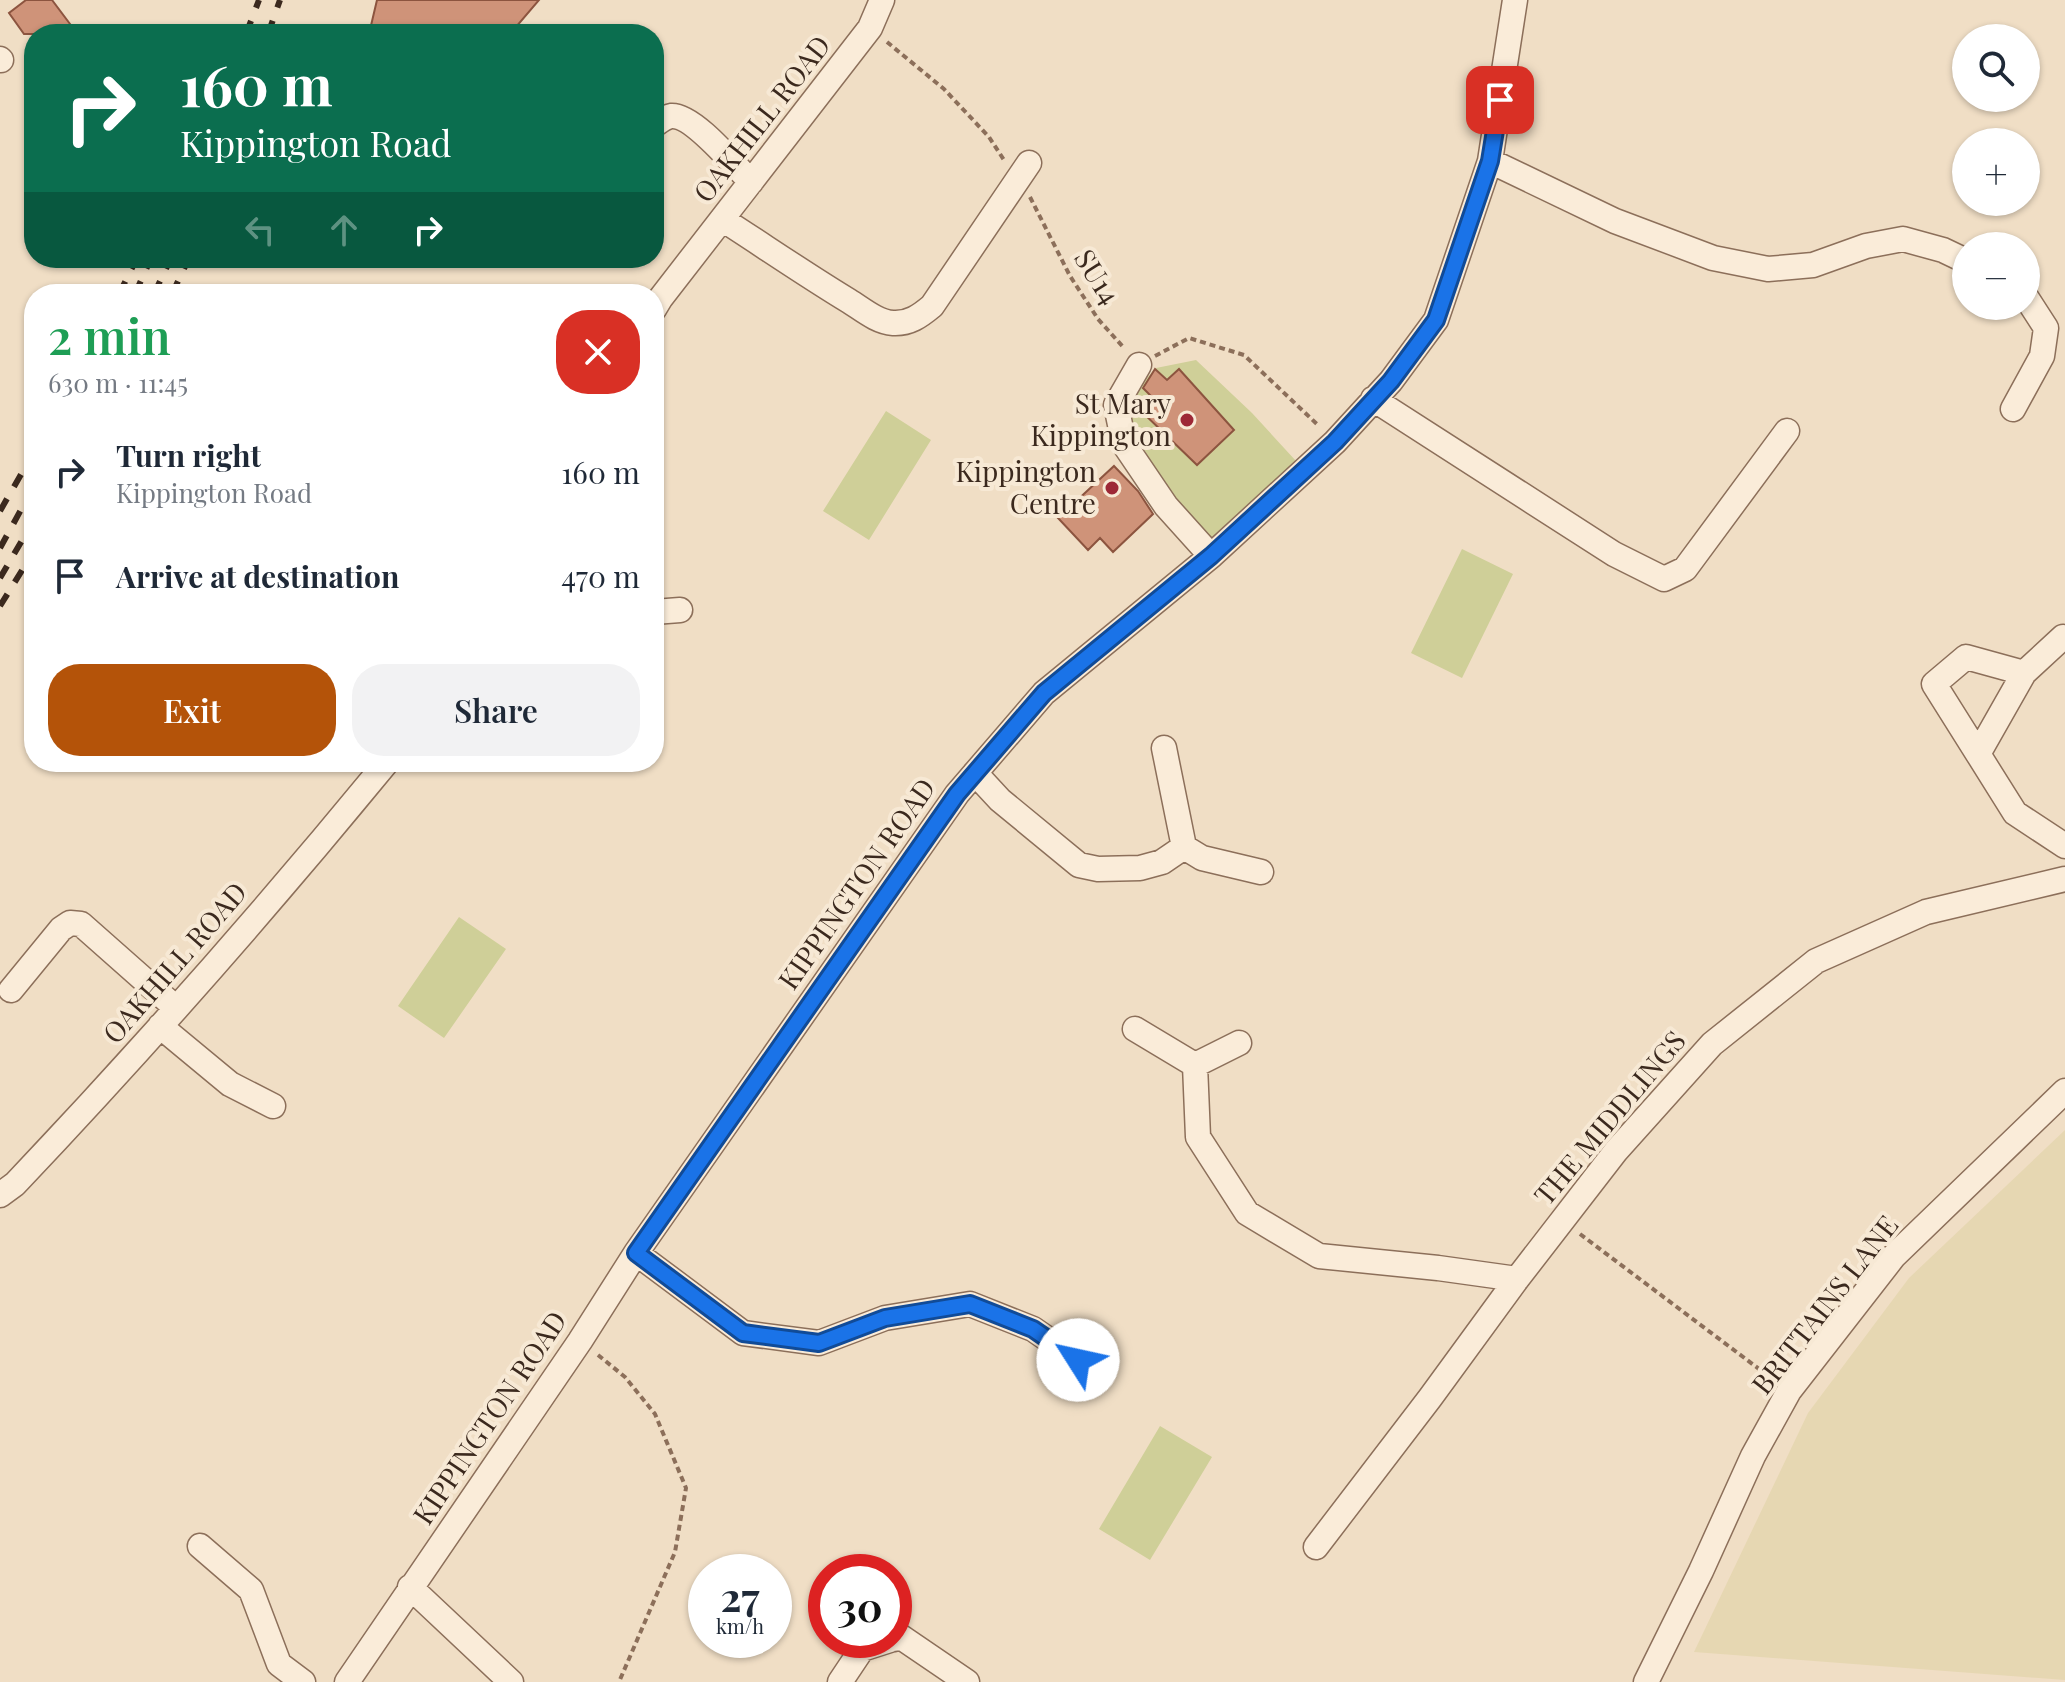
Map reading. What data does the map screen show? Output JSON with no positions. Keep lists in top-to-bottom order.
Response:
{
  "streets": {
    "street": [
      "OAKHILL ROAD",
      "KIPPINGTON ROAD",
      "THE MIDDLINGS",
      "BRITTAINS LANE"
    ],
    "path": ["SU14"]
  },
  "crossings": [
    ["OAKHILL ROAD", "SU14"]
  ],
  "places": ["St Mary Kippington", "Kippington Centre"],
  "page": {
    "map_buttons": ["+", "−"],
    "turn": ["160 m", "Kippington Road"],
    "heading": ["2 min", "630 m · 11:45"],
    "list": [
      {
        "name": "Turn right",
        "note": "Kippington Road",
        "value": "160 m"
      },
      {
        "name": "Arrive at destination",
        "value": "470 m"
      }
    ],
    "buttons": ["Exit", "Share"],
    "speed": "27 km/h",
    "limit": "30"
  }
}
